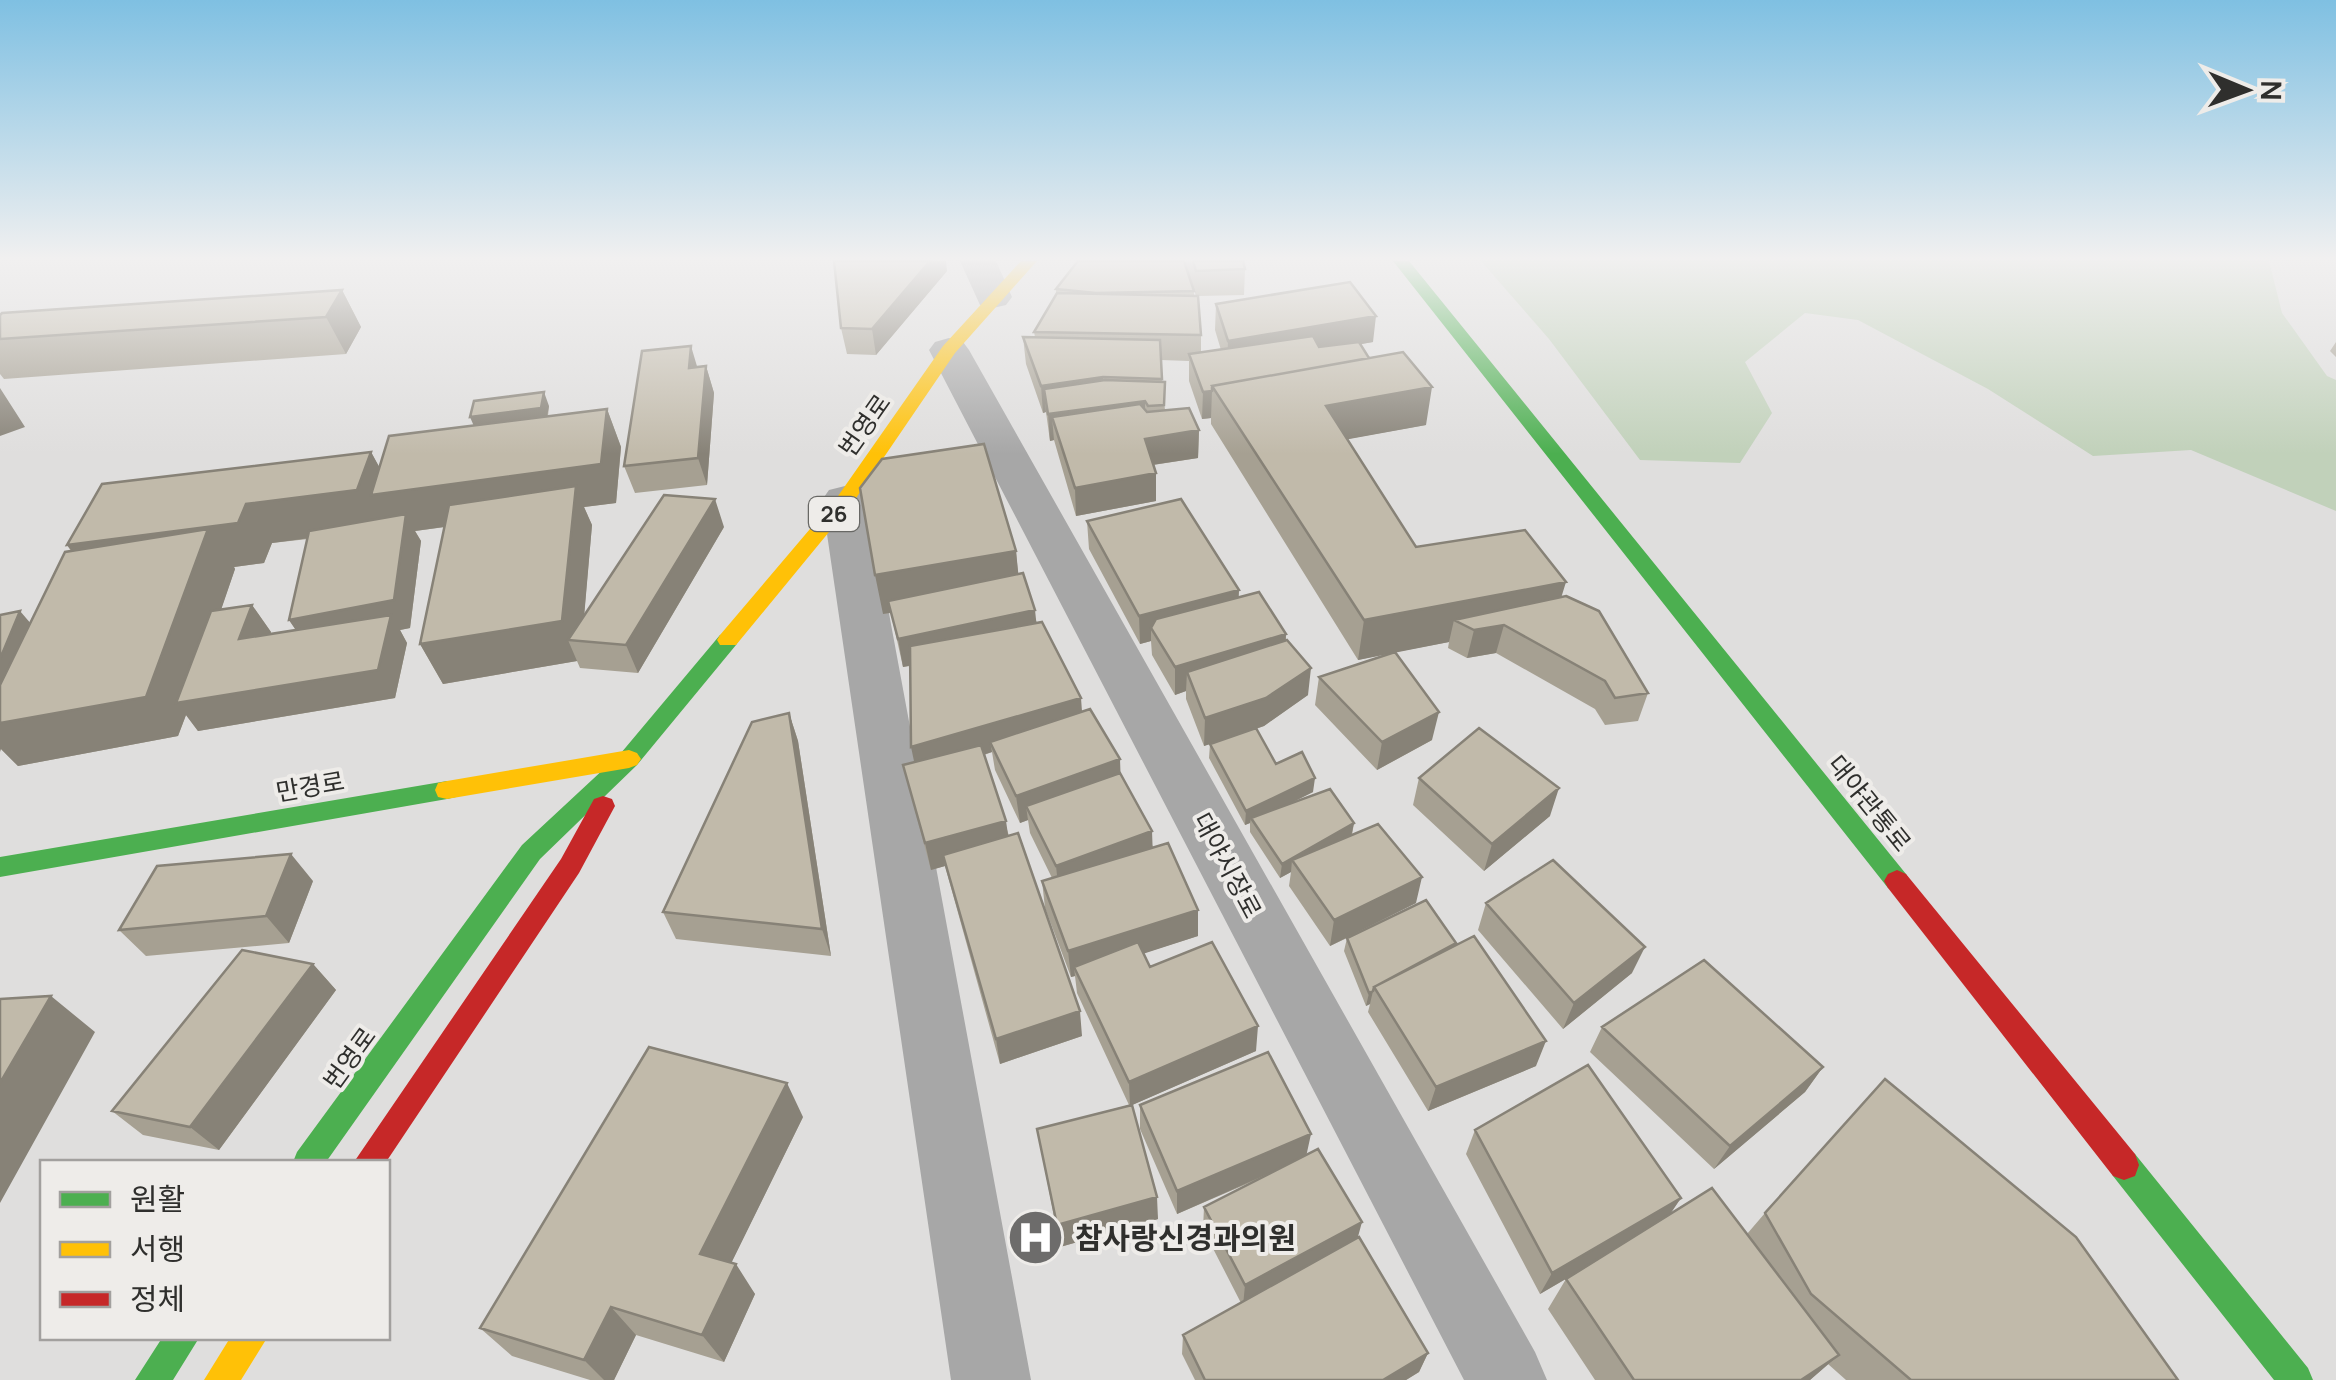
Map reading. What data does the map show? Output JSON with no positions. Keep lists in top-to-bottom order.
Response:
{
  "streets": {
    "main road": [
      "번영로",
      "26",
      "만경로",
      "대야관통로"
    ],
    "street": ["대야시장로"]
  },
  "crossings": [
    ["번영로", "만경로"],
    ["번영로", "대야시장로"]
  ],
  "places": {
    "hospital": ["참사랑신경과의원"]
  },
  "legend": ["원활", "서행", "정체"],
  "north": "right"
}
